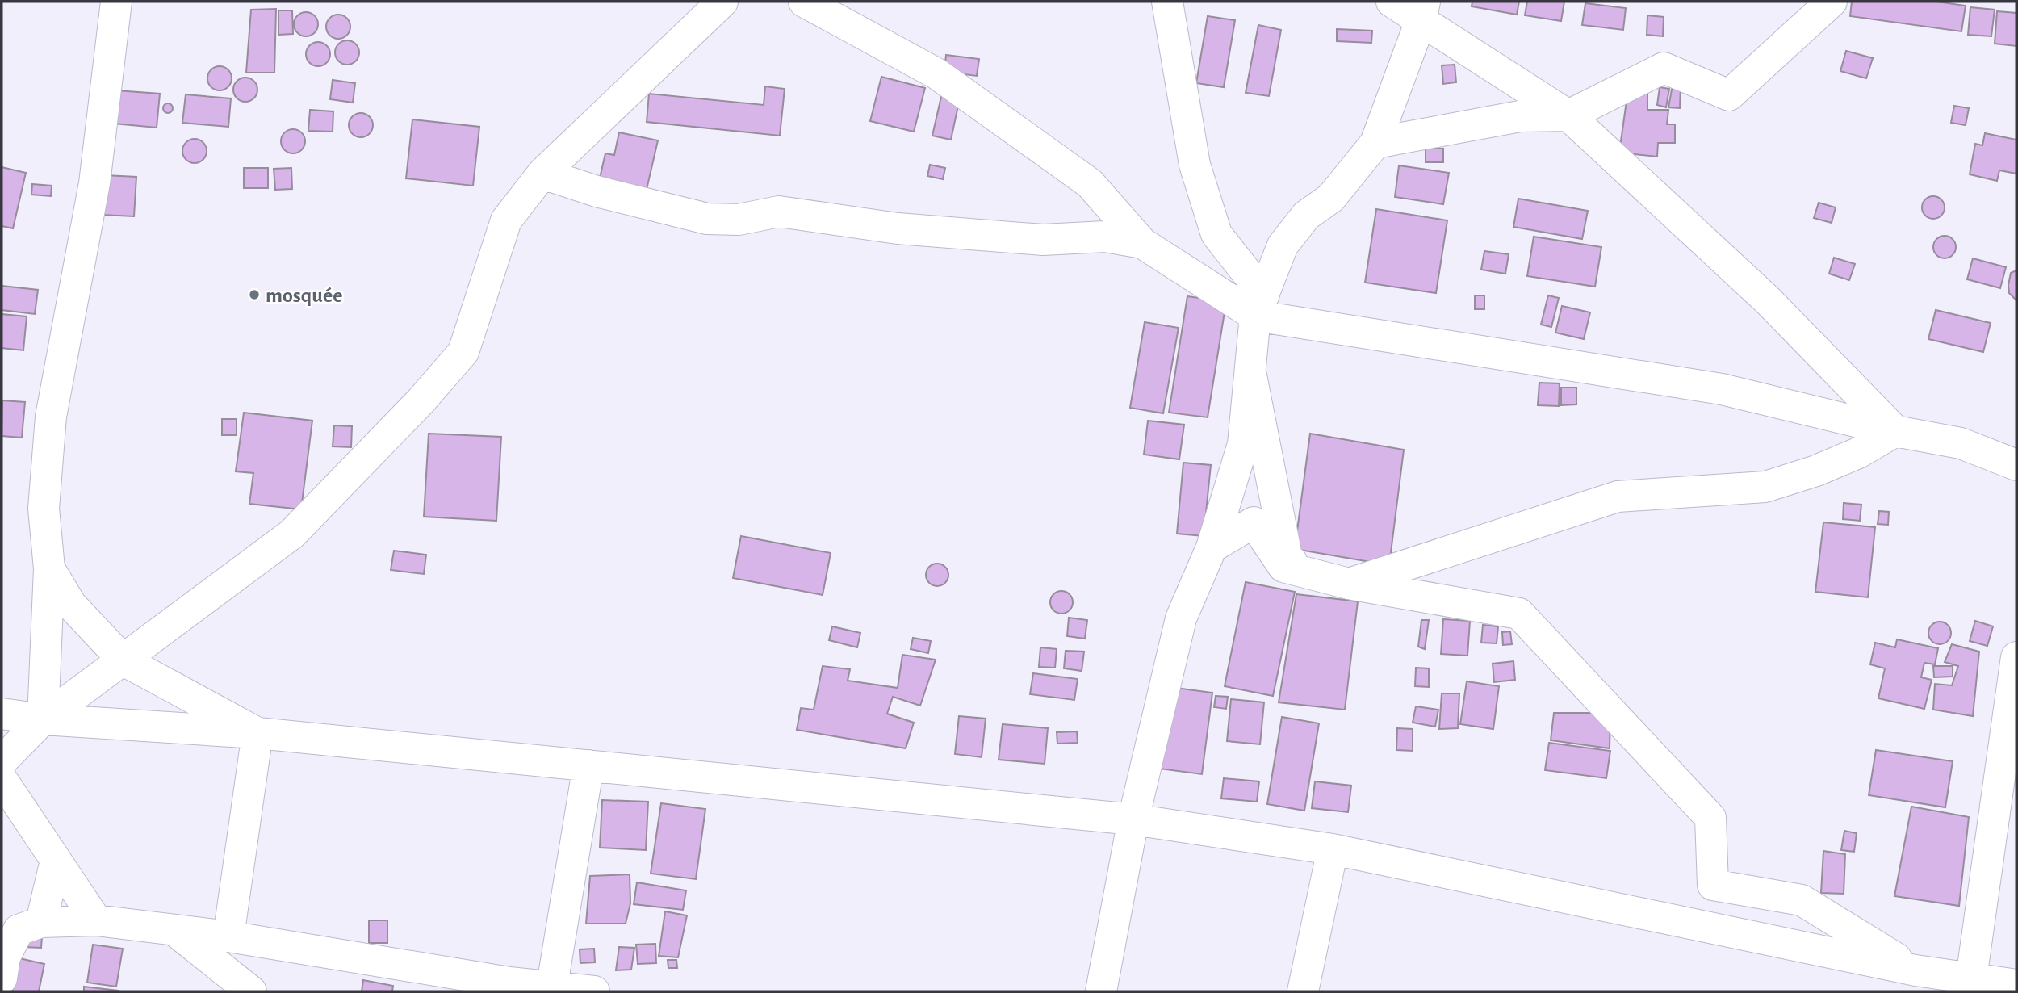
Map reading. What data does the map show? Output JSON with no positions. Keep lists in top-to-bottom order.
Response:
{
  "places": ["mosquée"]
}
